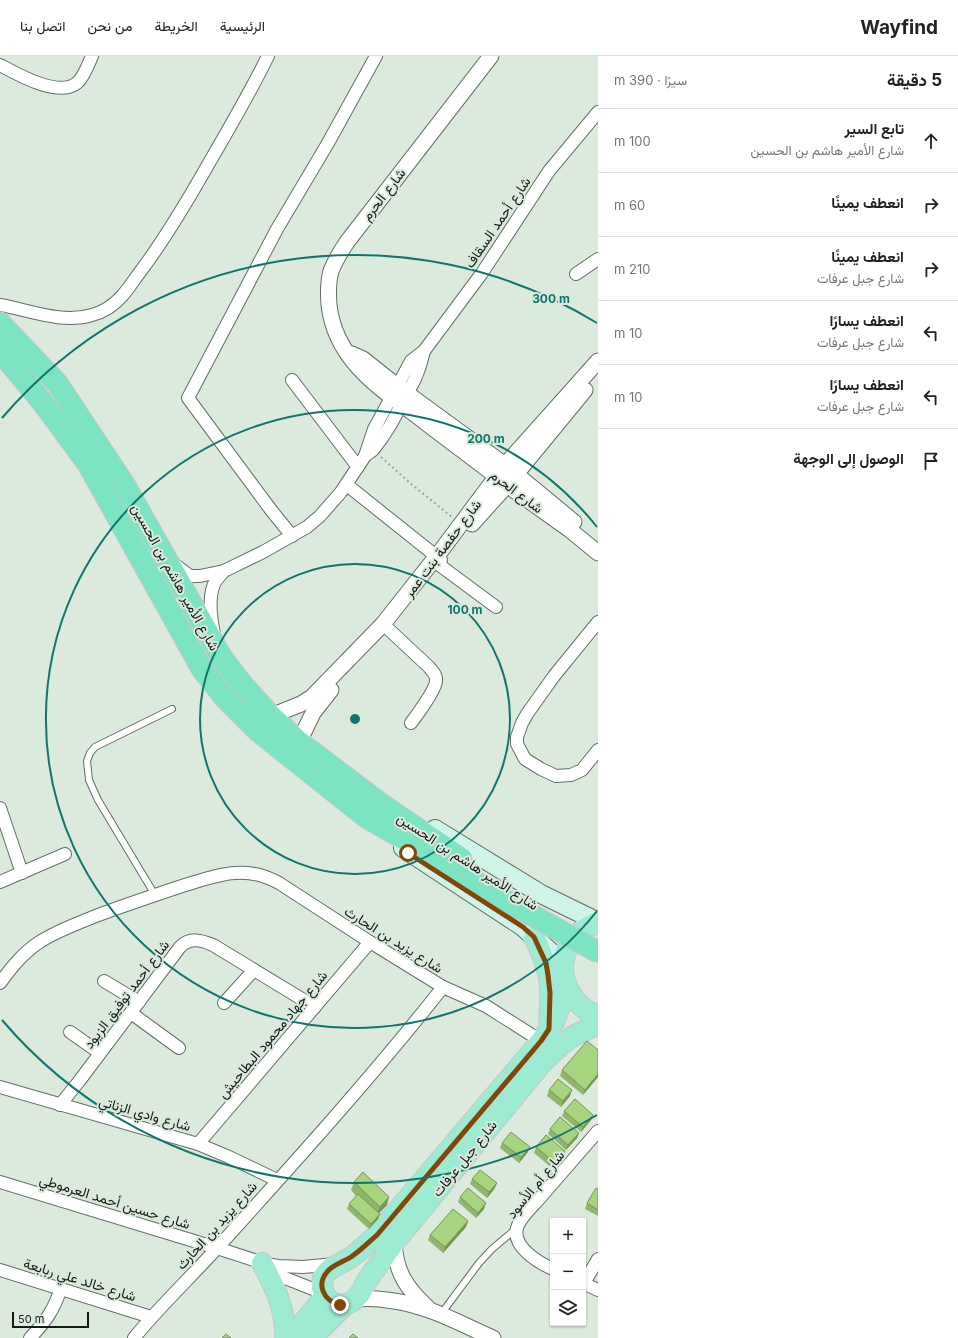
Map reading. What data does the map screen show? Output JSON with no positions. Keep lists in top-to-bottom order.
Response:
{
  "streets": {
    "highway": ["شارع الأمير هاشم بن الحسين"],
    "main road": ["شارع جبل عرفات"],
    "street": [
      "شارع الحرم",
      "شارع أحمد السقاف",
      "شارع حفصة بنت عمر",
      "شارع يزيد بن الحارث",
      "شارع أحمد توفيق الزيود",
      "شارع جهاد محمود البطاحيش",
      "شارع وادي الزناتي",
      "شارع أم الأسود",
      "شارع حسين أحمد العرموطي",
      "شارع خالد علي ربابعة"
    ]
  },
  "crossings": [
    ["شارع الحرم", "شارع أحمد السقاف"],
    ["شارع الحرم", "شارع حفصة بنت عمر"],
    ["شارع أحمد السقاف", "شارع الأمير هاشم بن الحسين"],
    ["شارع حفصة بنت عمر", "شارع الأمير هاشم بن الحسين"],
    ["شارع يزيد بن الحارث", "شارع جهاد محمود البطاحيش"],
    ["شارع يزيد بن الحارث", "شارع وادي الزناتي"],
    ["شارع يزيد بن الحارث", "شارع حسين أحمد العرموطي"],
    ["شارع يزيد بن الحارث", "شارع خالد علي ربابعة"],
    ["شارع أحمد توفيق الزيود", "شارع جهاد محمود البطاحيش"],
    ["شارع أحمد توفيق الزيود", "شارع وادي الزناتي"],
    ["شارع جهاد محمود البطاحيش", "شارع وادي الزناتي"],
    ["شارع جبل عرفات", "شارع حسين أحمد العرموطي"]
  ],
  "scale_bar": "50 m",
  "page": {
    "header": "Wayfind",
    "nav": [
      "الرئيسية",
      "الخريطة",
      "من نحن",
      "اتصل بنا"
    ],
    "heading": ["5 دقيقة", "سيرًا · 390 m"],
    "list": [
      ["تابع السير", "شارع الأمير هاشم بن الحسين", "100 m"],
      ["انعطف يمينًا", "60 m"],
      ["انعطف يمينًا", "شارع جبل عرفات", "210 m"],
      ["انعطف يسارًا", "شارع جبل عرفات", "10 m"],
      ["انعطف يسارًا", "شارع جبل عرفات", "10 m"],
      "الوصول إلى الوجهة"
    ],
    "map_buttons": ["+", "−"],
    "scale": "50 m"
  },
  "rings": ["300 m", "200 m", "100 m"]
}
